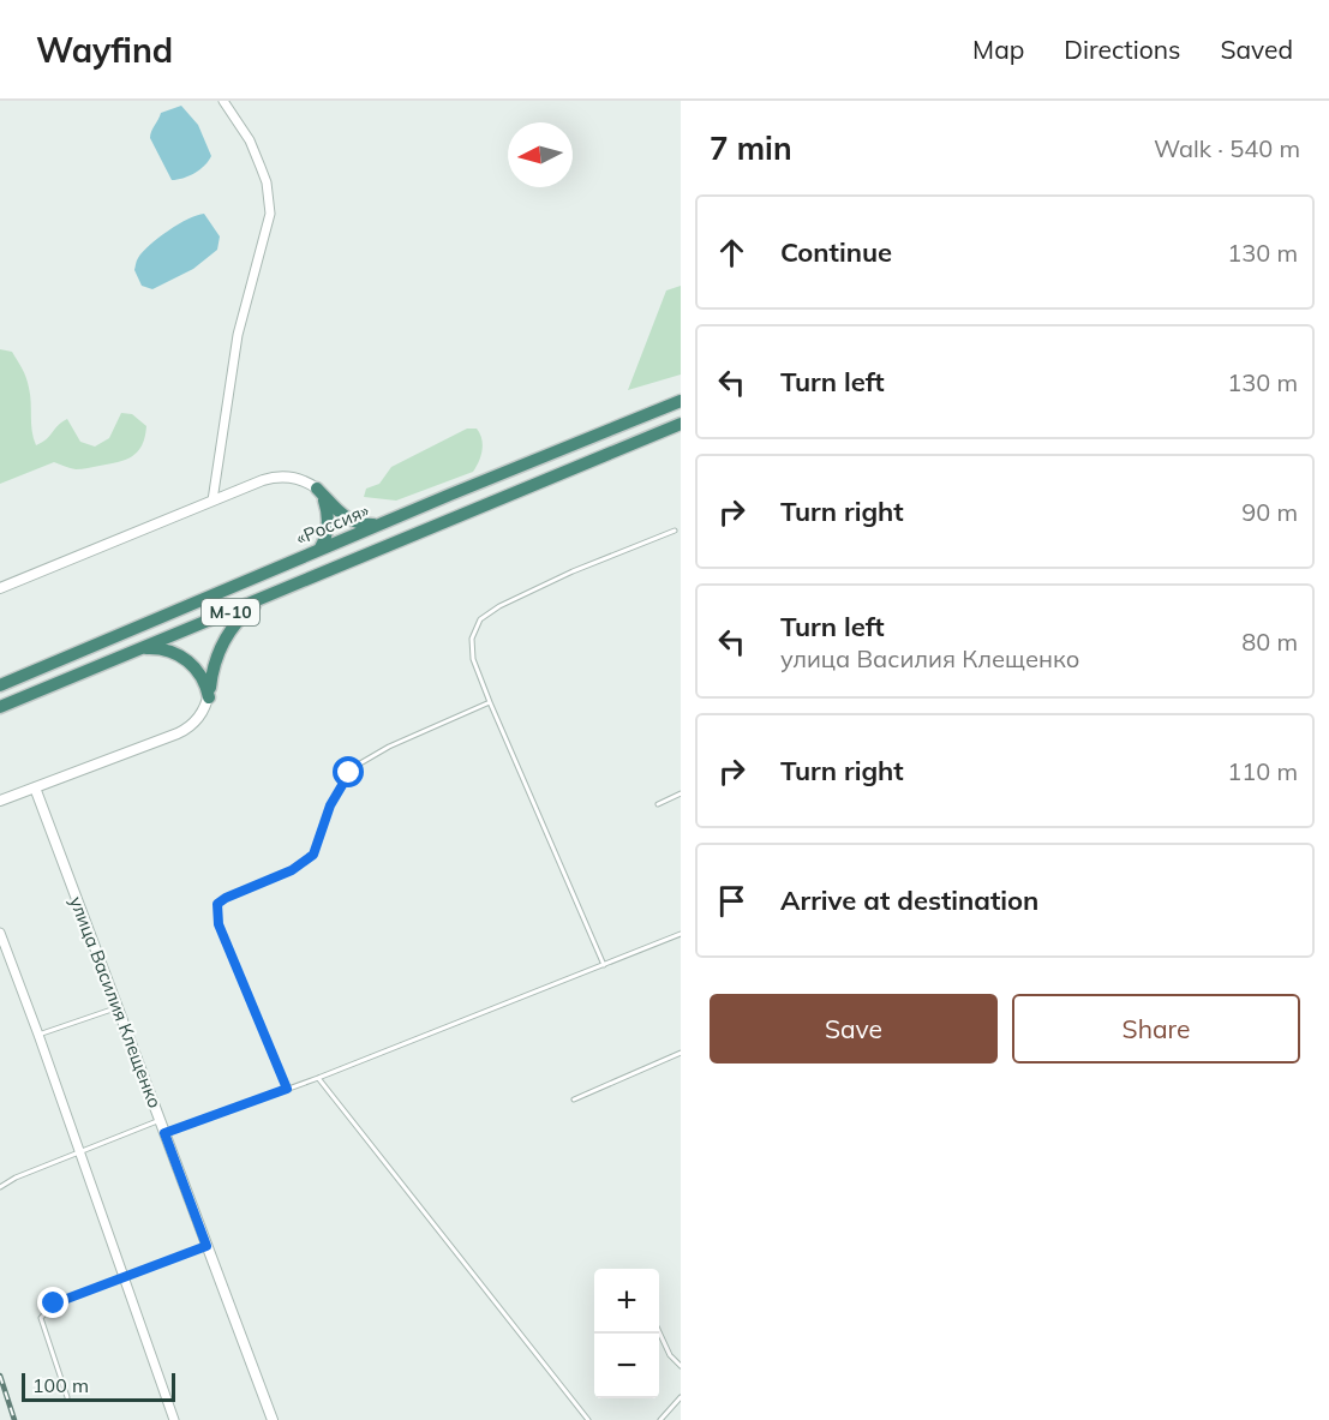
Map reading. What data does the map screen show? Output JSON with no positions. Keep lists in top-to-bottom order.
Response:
{
  "streets": {
    "highway": ["«Россия»", "М-10"],
    "street": ["улица Василия Клещенко"]
  },
  "scale_bar": "100 m",
  "north": "left",
  "page": {
    "header": "Wayfind",
    "nav": ["Map", "Directions", "Saved"],
    "heading": ["7 min", "Walk · 540 m"],
    "list": [
      ["Continue", "130 m"],
      ["Turn left", "130 m"],
      ["Turn right", "90 m"],
      ["Turn left", "улица Василия Клещенко", "80 m"],
      ["Turn right", "110 m"],
      "Arrive at destination"
    ],
    "buttons": ["Save", "Share"],
    "map_buttons": ["+", "−"],
    "scale": "100 m"
  }
}
